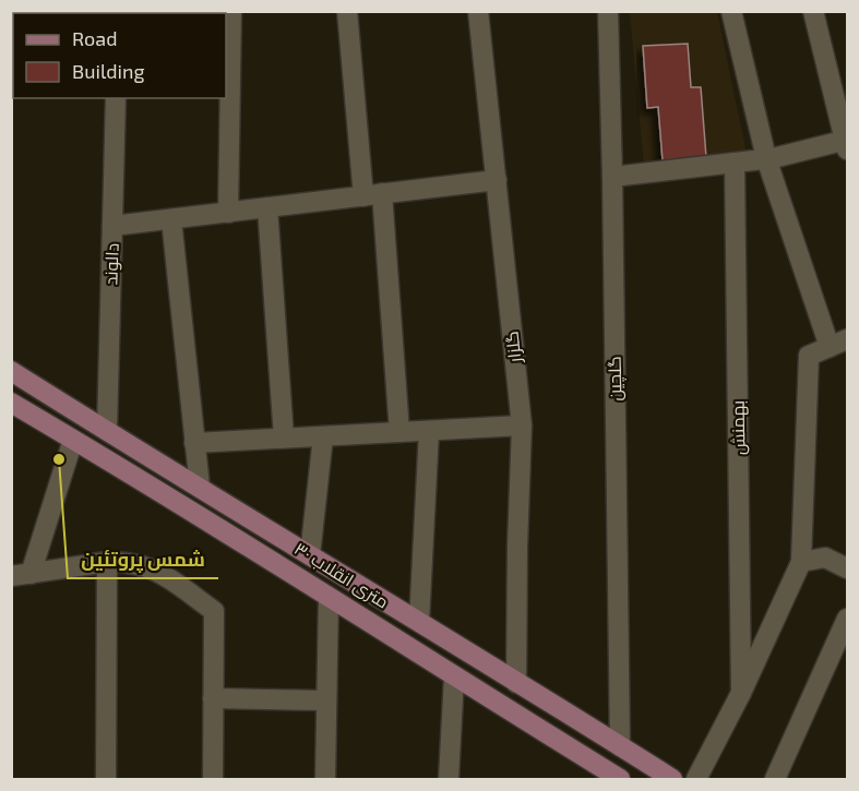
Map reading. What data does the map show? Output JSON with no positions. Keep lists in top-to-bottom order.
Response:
{
  "streets": {
    "main road": ["۳۰ متری انقلاب"],
    "street": [
      "دالوند",
      "گلزار",
      "گلچین",
      "بهمنش"
    ]
  },
  "crossings": [
    ["دالوند", "۳۰ متری انقلاب"],
    ["گلزار", "۳۰ متری انقلاب"],
    ["گلچین", "۳۰ متری انقلاب"]
  ],
  "places": ["شمس پروتئین"],
  "legend": ["Road", "Building"]
}
